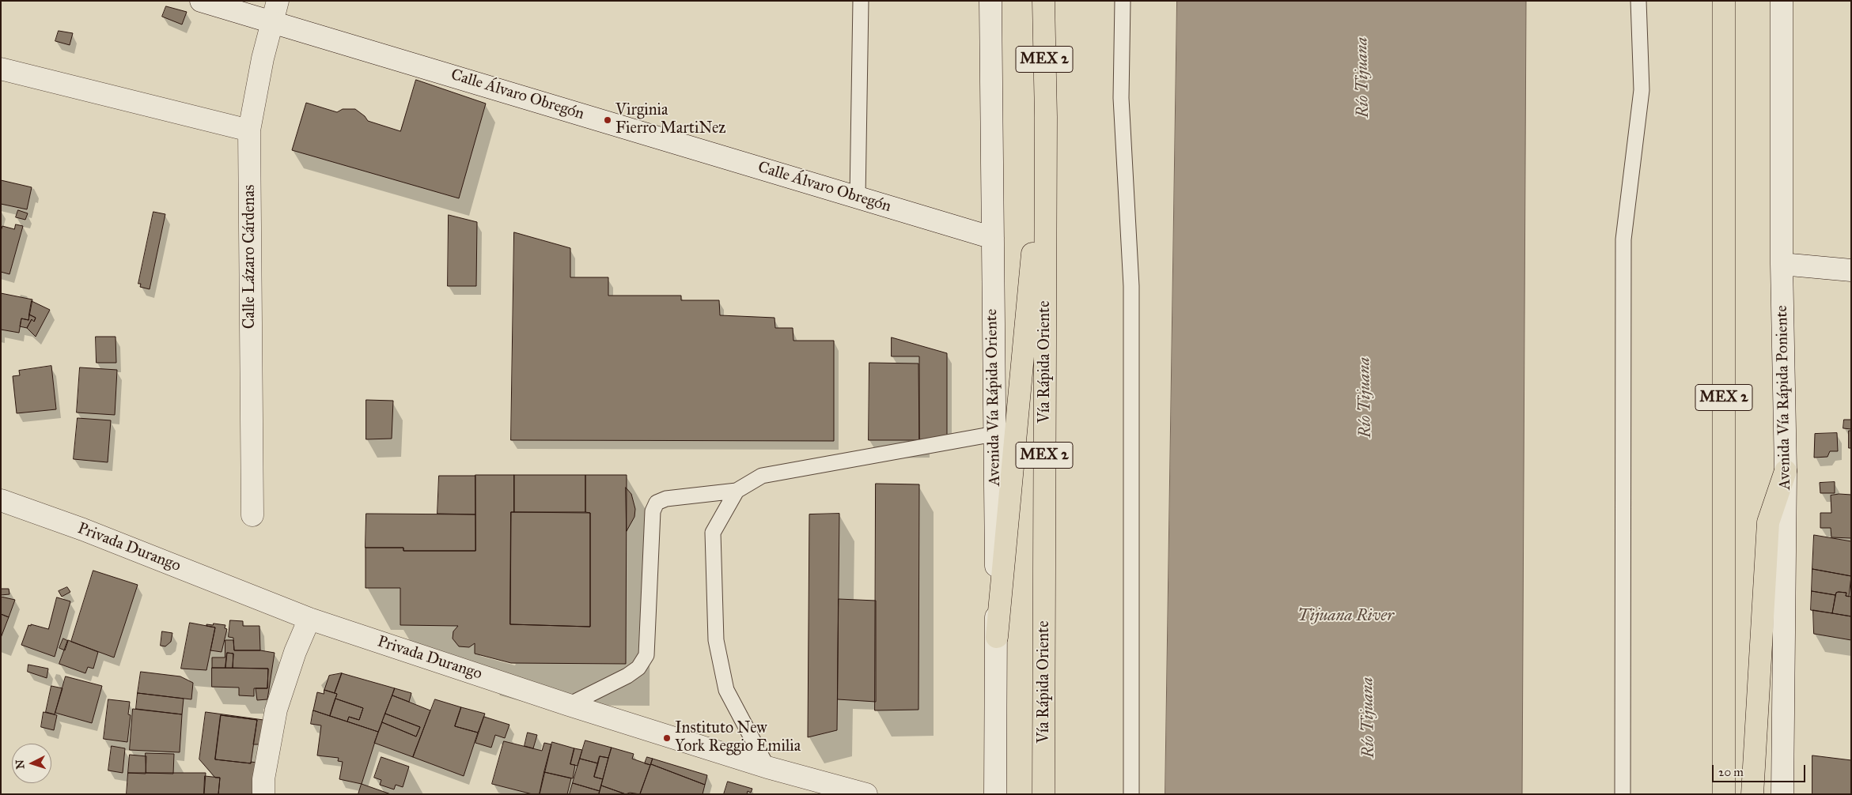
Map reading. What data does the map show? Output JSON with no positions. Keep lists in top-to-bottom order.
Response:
{
  "streets": {
    "highway": ["MEX 2", "Vía Rápida Oriente"],
    "street": [
      "Calle Álvaro Obregón",
      "Calle Lázaro Cárdenas",
      "Avenida Vía Rápida Oriente",
      "Avenida Vía Rápida Poniente",
      "Privada Durango"
    ]
  },
  "crossings": [
    ["Calle Álvaro Obregón", "Calle Lázaro Cárdenas"],
    ["Calle Álvaro Obregón", "Avenida Vía Rápida Oriente"]
  ],
  "water": ["Río Tijuana", "Tijuana River"],
  "places": ["Virginia Fierro MartiNez", "Instituto New York Reggio Emilia"],
  "scale_bar": "20 m",
  "north": "left"
}
